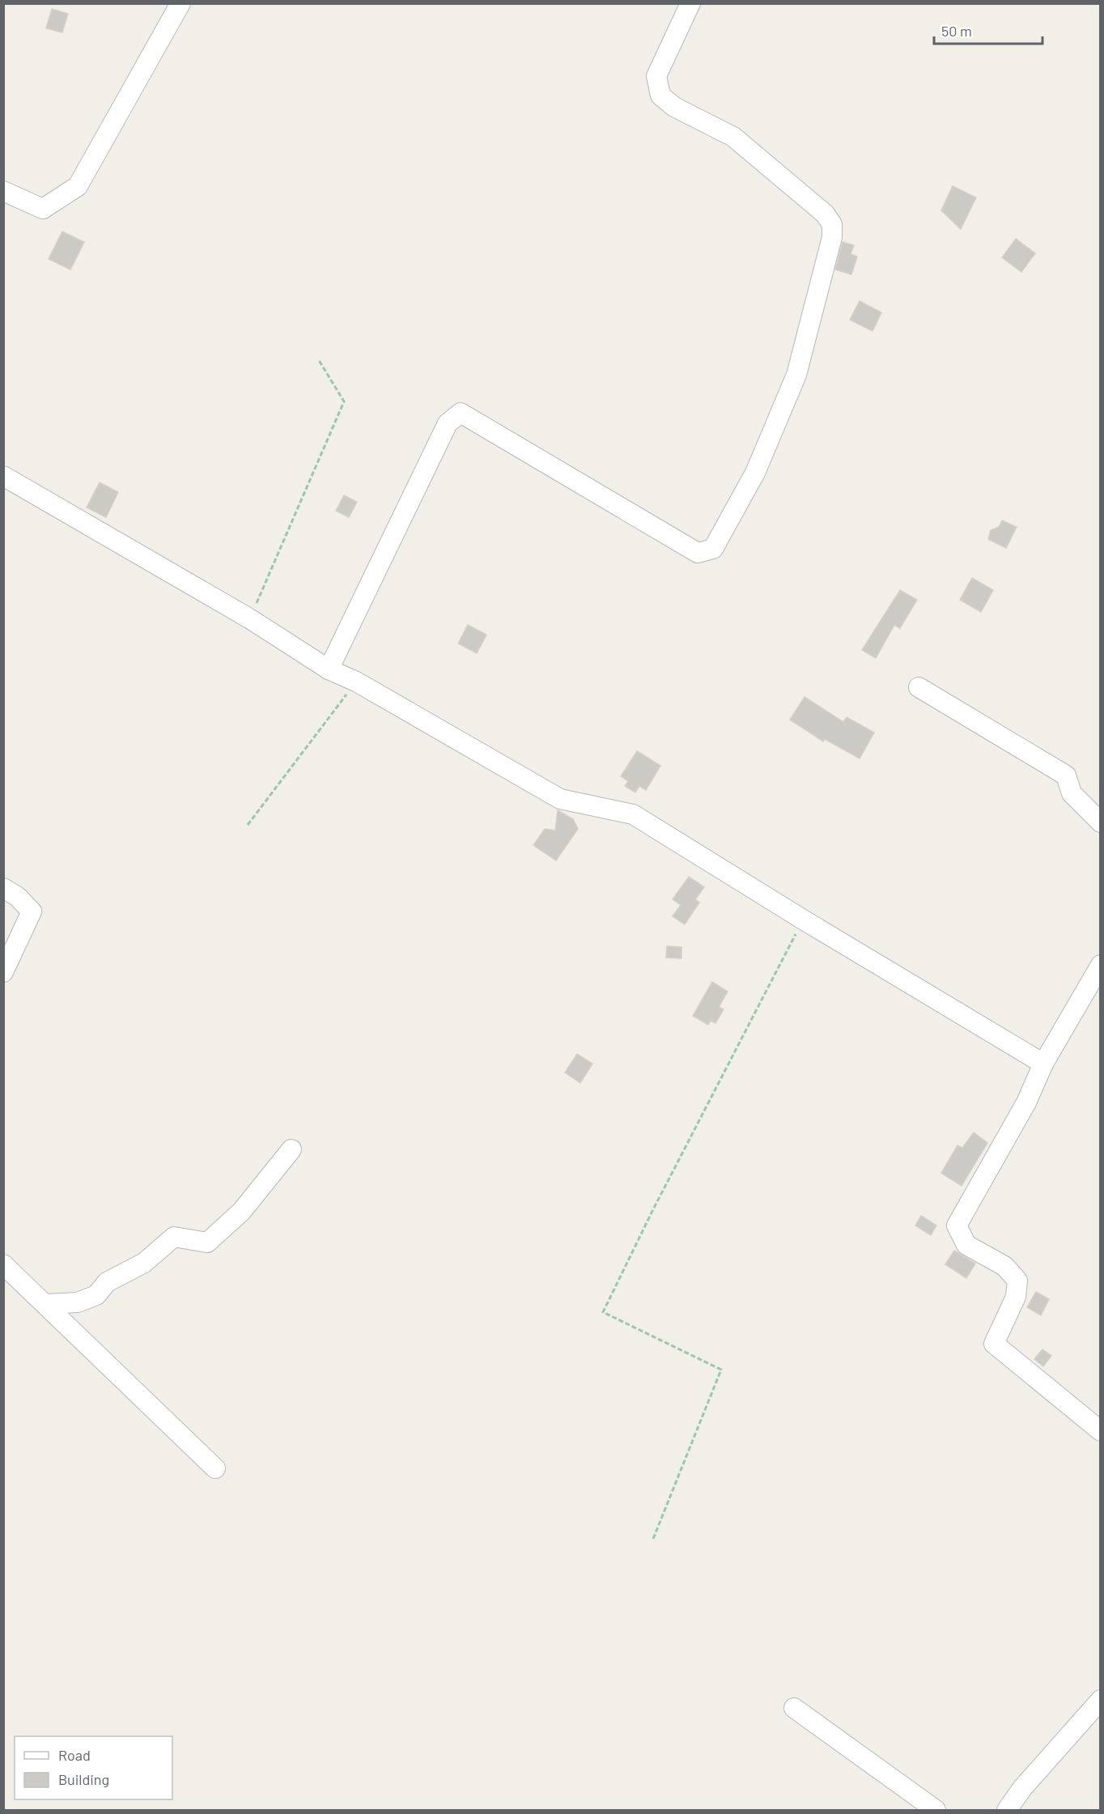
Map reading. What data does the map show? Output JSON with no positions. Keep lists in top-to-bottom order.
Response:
{
  "legend": ["Road", "Building"],
  "scale_bar": "50 m"
}
